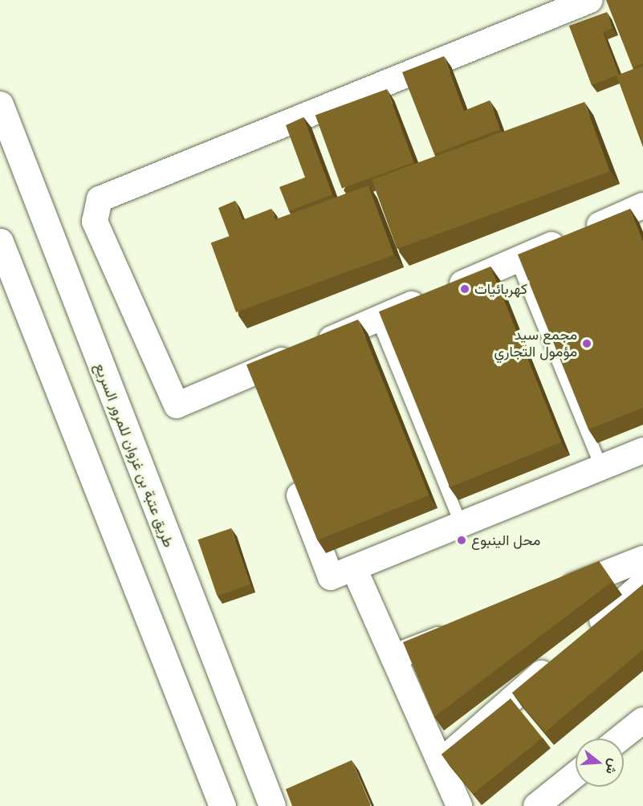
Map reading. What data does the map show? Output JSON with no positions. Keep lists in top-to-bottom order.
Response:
{
  "streets": {
    "highway": ["طريق عتبة بن غزوان للمرور السريع"]
  },
  "places": ["كهربائيات", "مجمع سيد مؤمول التجاري", "محل الينبوع"],
  "north": "right"
}
